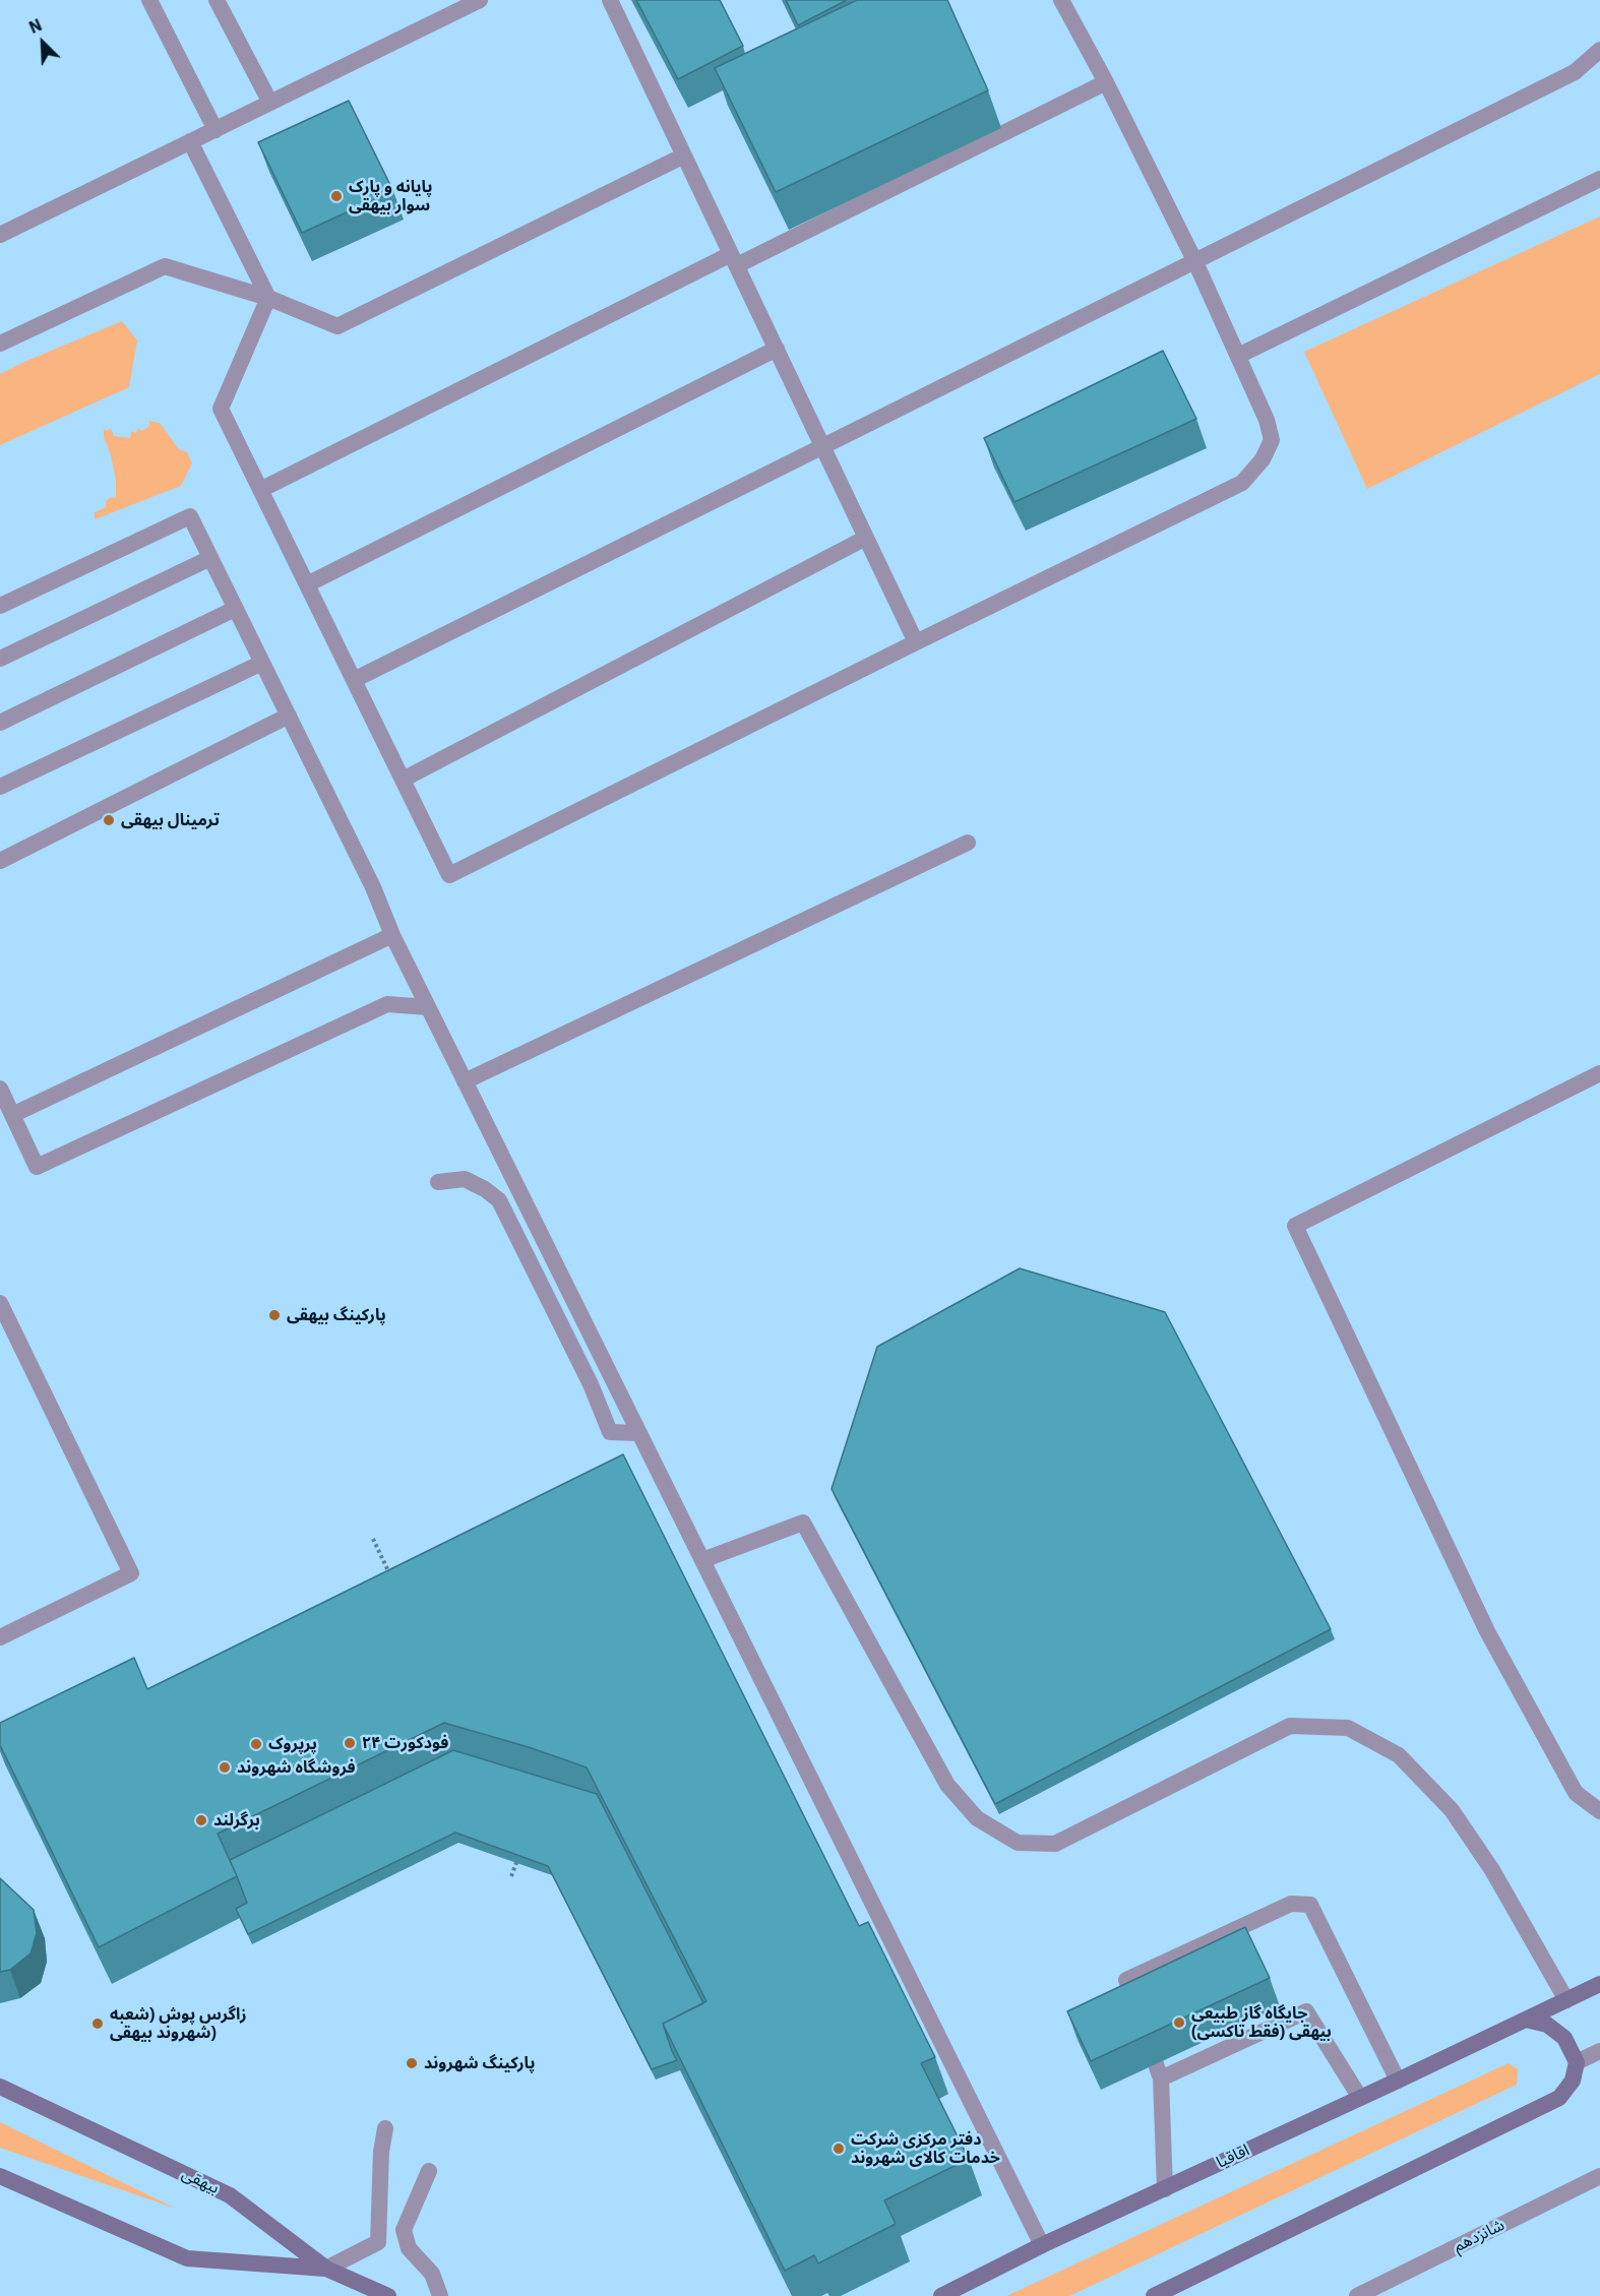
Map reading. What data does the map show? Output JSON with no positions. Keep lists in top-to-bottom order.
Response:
{
  "streets": {
    "main road": ["اقاقیا", "بیهقی"],
    "street": ["شانزدهم"]
  },
  "places": [
    "پایانه و پارک سوار بیهقی",
    "ترمینال بیهقی",
    "پارکینگ بیهقی",
    "فودکورت ۲۴",
    "پرپروک",
    "فروشگاه شهروند",
    "برگرلند",
    "جایگاه گاز طبیعی بیهقی (فقط تاکسی)",
    "زاگرس پوش (شعبه شهروند بیهقی)",
    "پارکینگ شهروند",
    "دفتر مرکزی شرکت خدمات کالای شهروند"
  ],
  "north": "top left"
}
